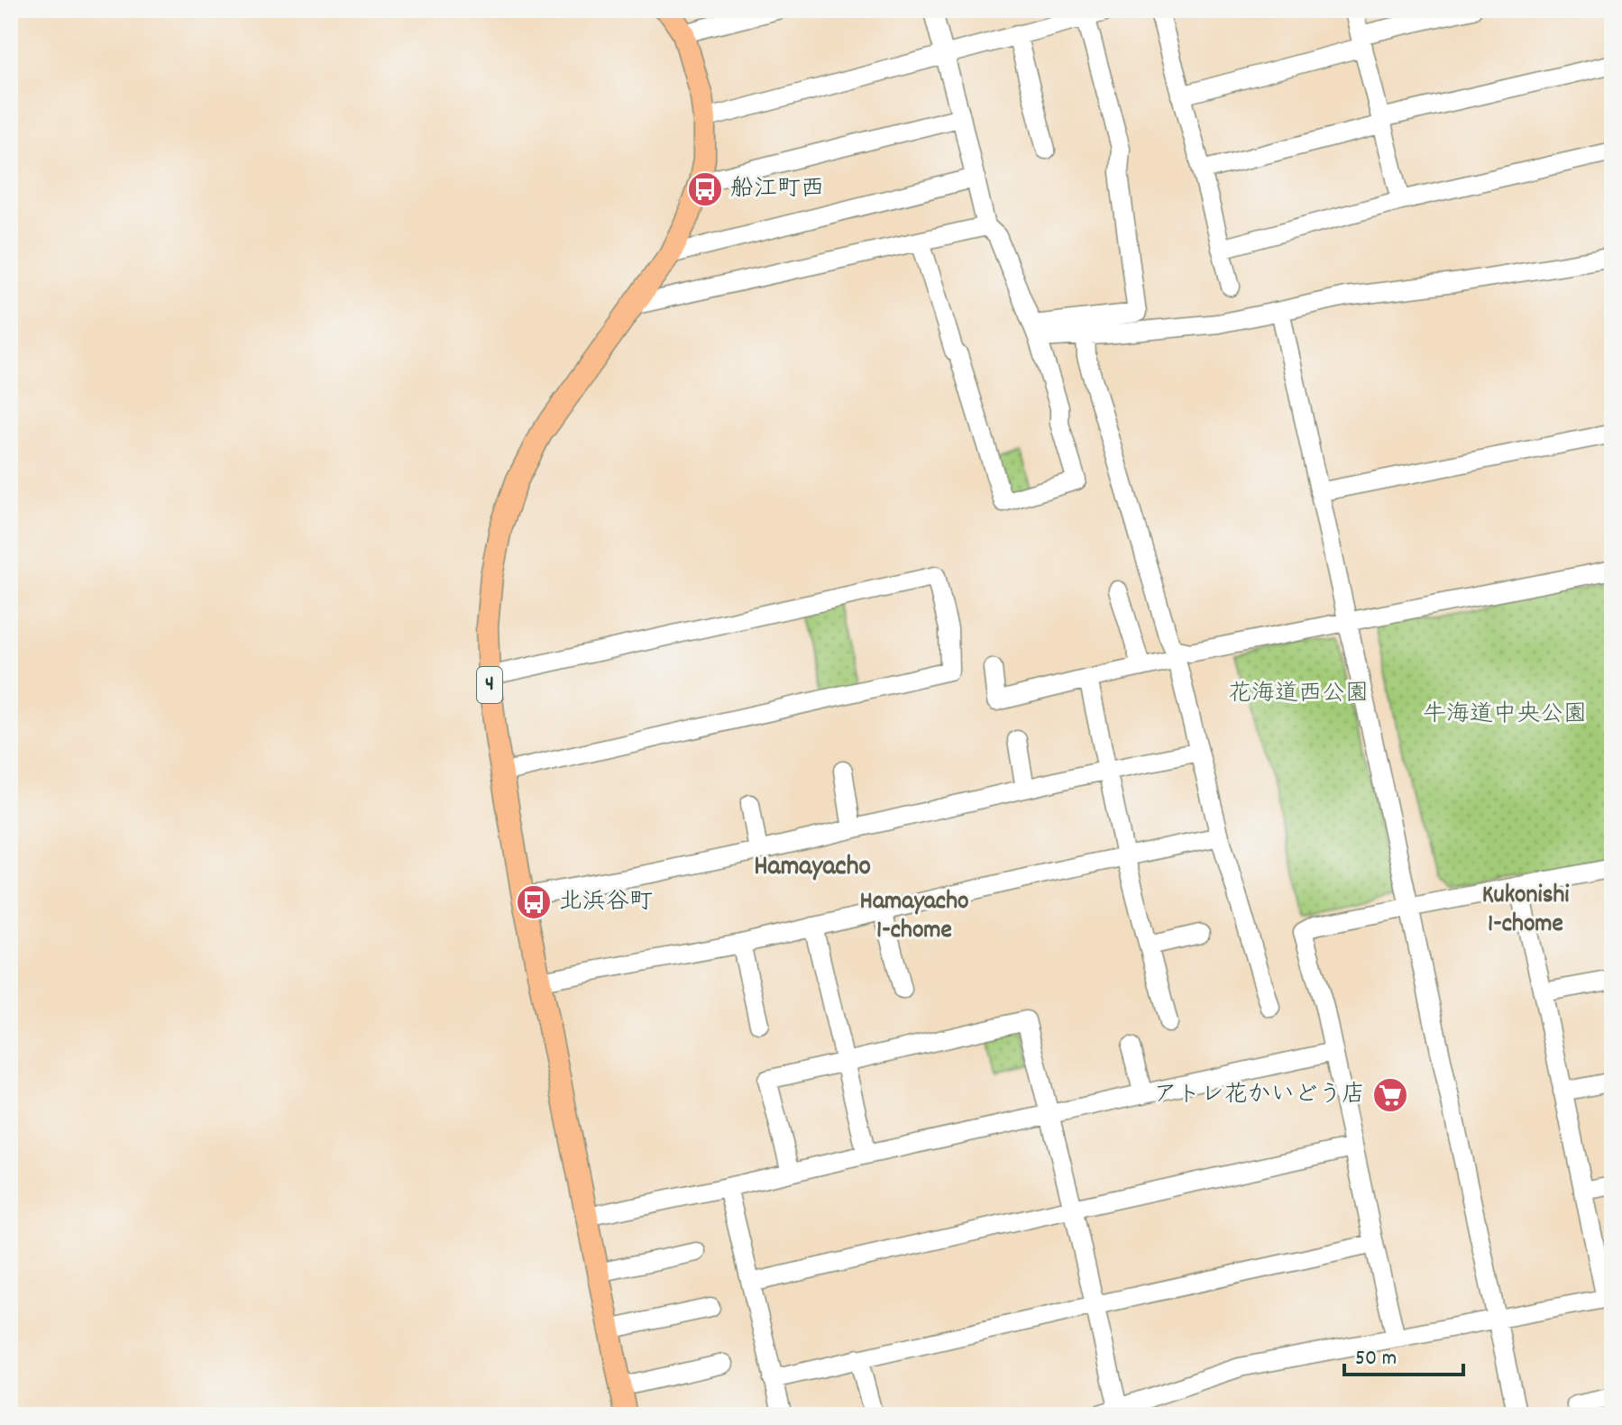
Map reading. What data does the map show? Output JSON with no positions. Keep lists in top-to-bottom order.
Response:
{
  "streets": {
    "main road": ["4"]
  },
  "districts": ["Hamayacho", "Kukonishi 1-chome", "Hamayacho 1-chome"],
  "parks": ["花海道西公園", "牛海道中央公園"],
  "places": {
    "bus stop": ["船江町西", "北浜谷町"],
    "supermarket": ["アトレ花かいどう店"]
  },
  "scale_bar": "50 m"
}
